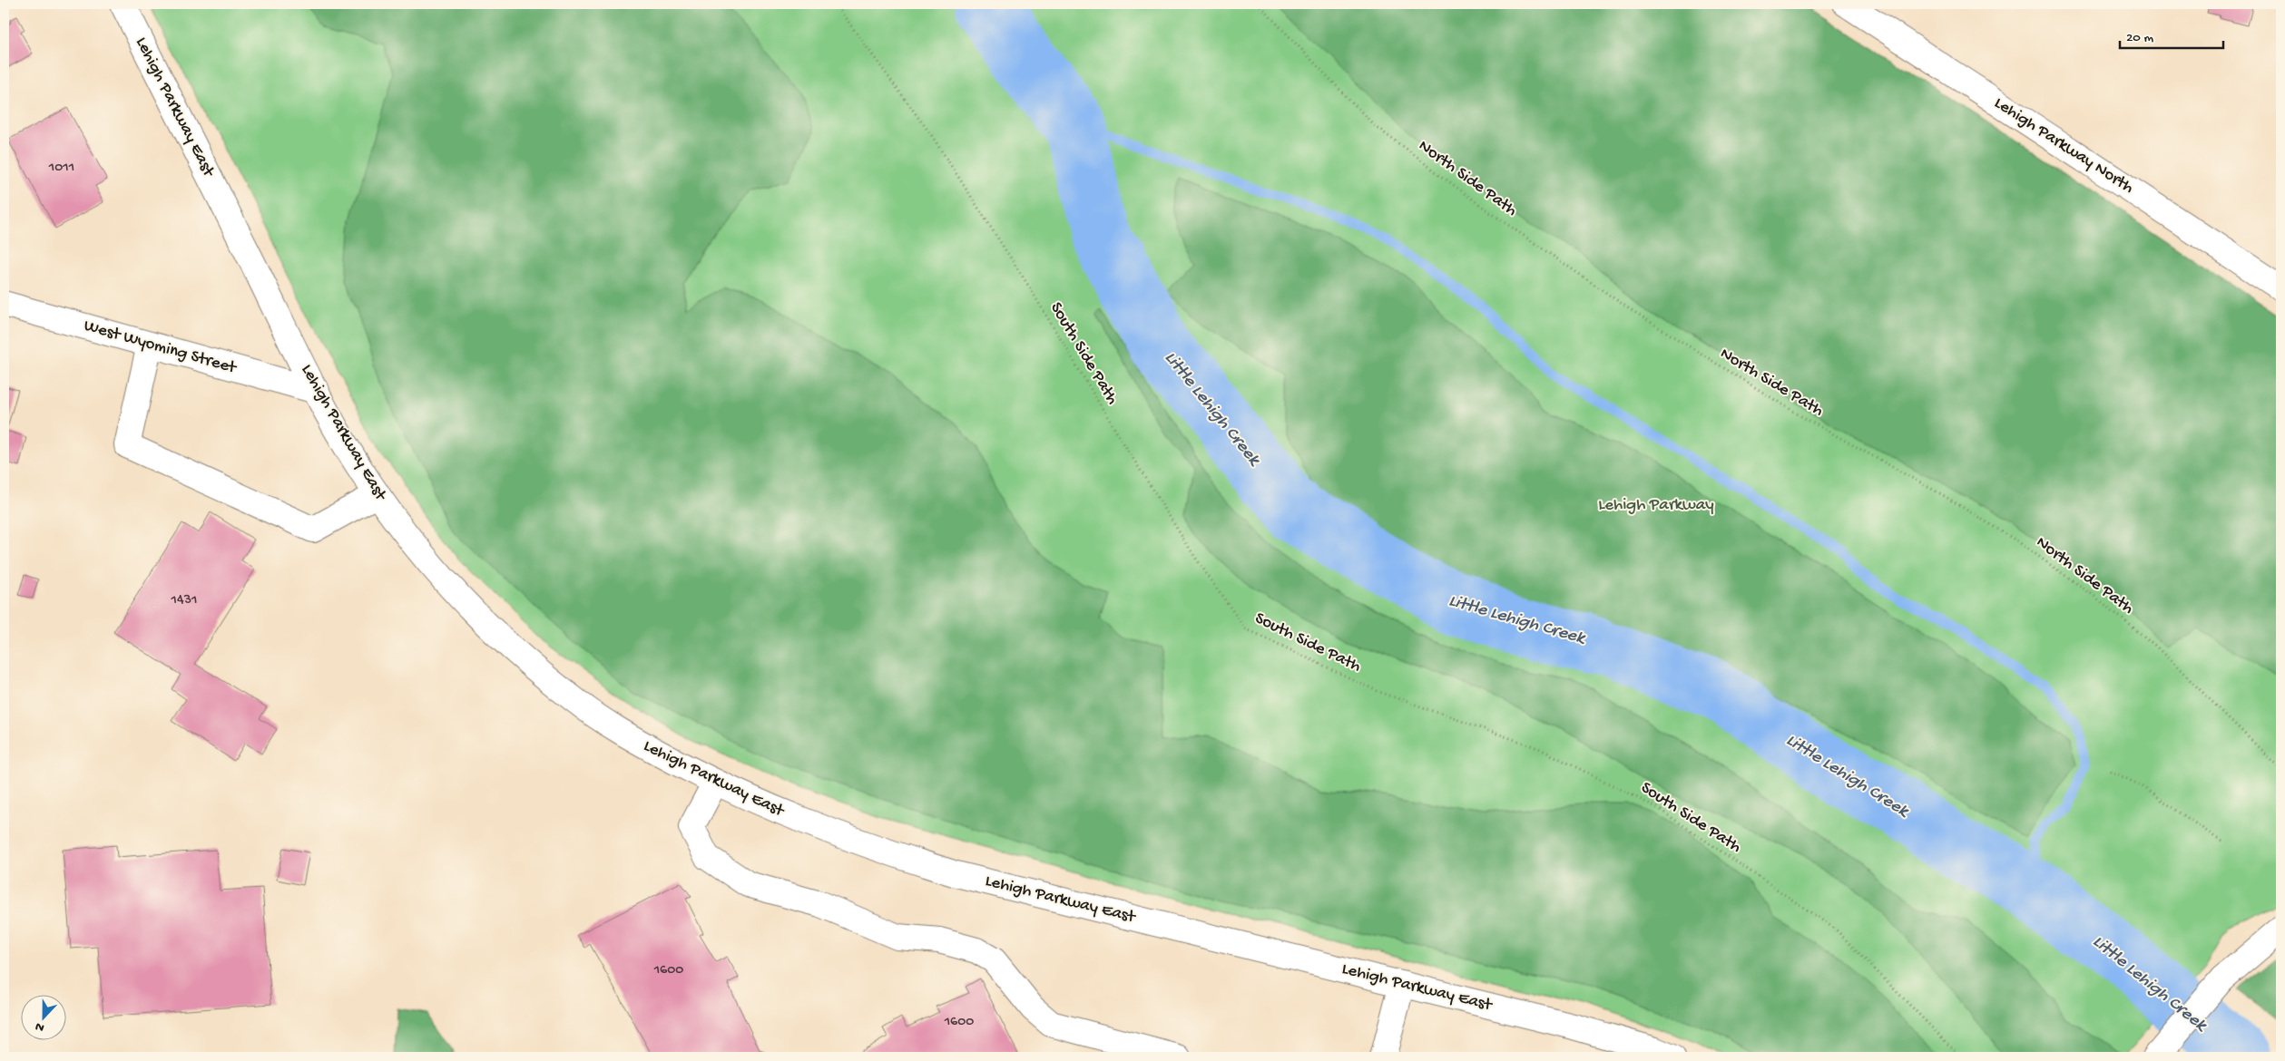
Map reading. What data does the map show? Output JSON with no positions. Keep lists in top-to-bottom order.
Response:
{
  "streets": {
    "street": ["Lehigh Parkway East", "Lehigh Parkway North", "West Wyoming Street"],
    "path": ["North Side Path", "South Side Path"]
  },
  "crossings": [
    ["Lehigh Parkway East", "West Wyoming Street"]
  ],
  "water": ["Little Lehigh Creek"],
  "parks": ["Lehigh Parkway"],
  "house_numbers": [
    "1011",
    "1431",
    "1600",
    "1600"
  ],
  "scale_bar": "20 m",
  "north": "bottom"
}
